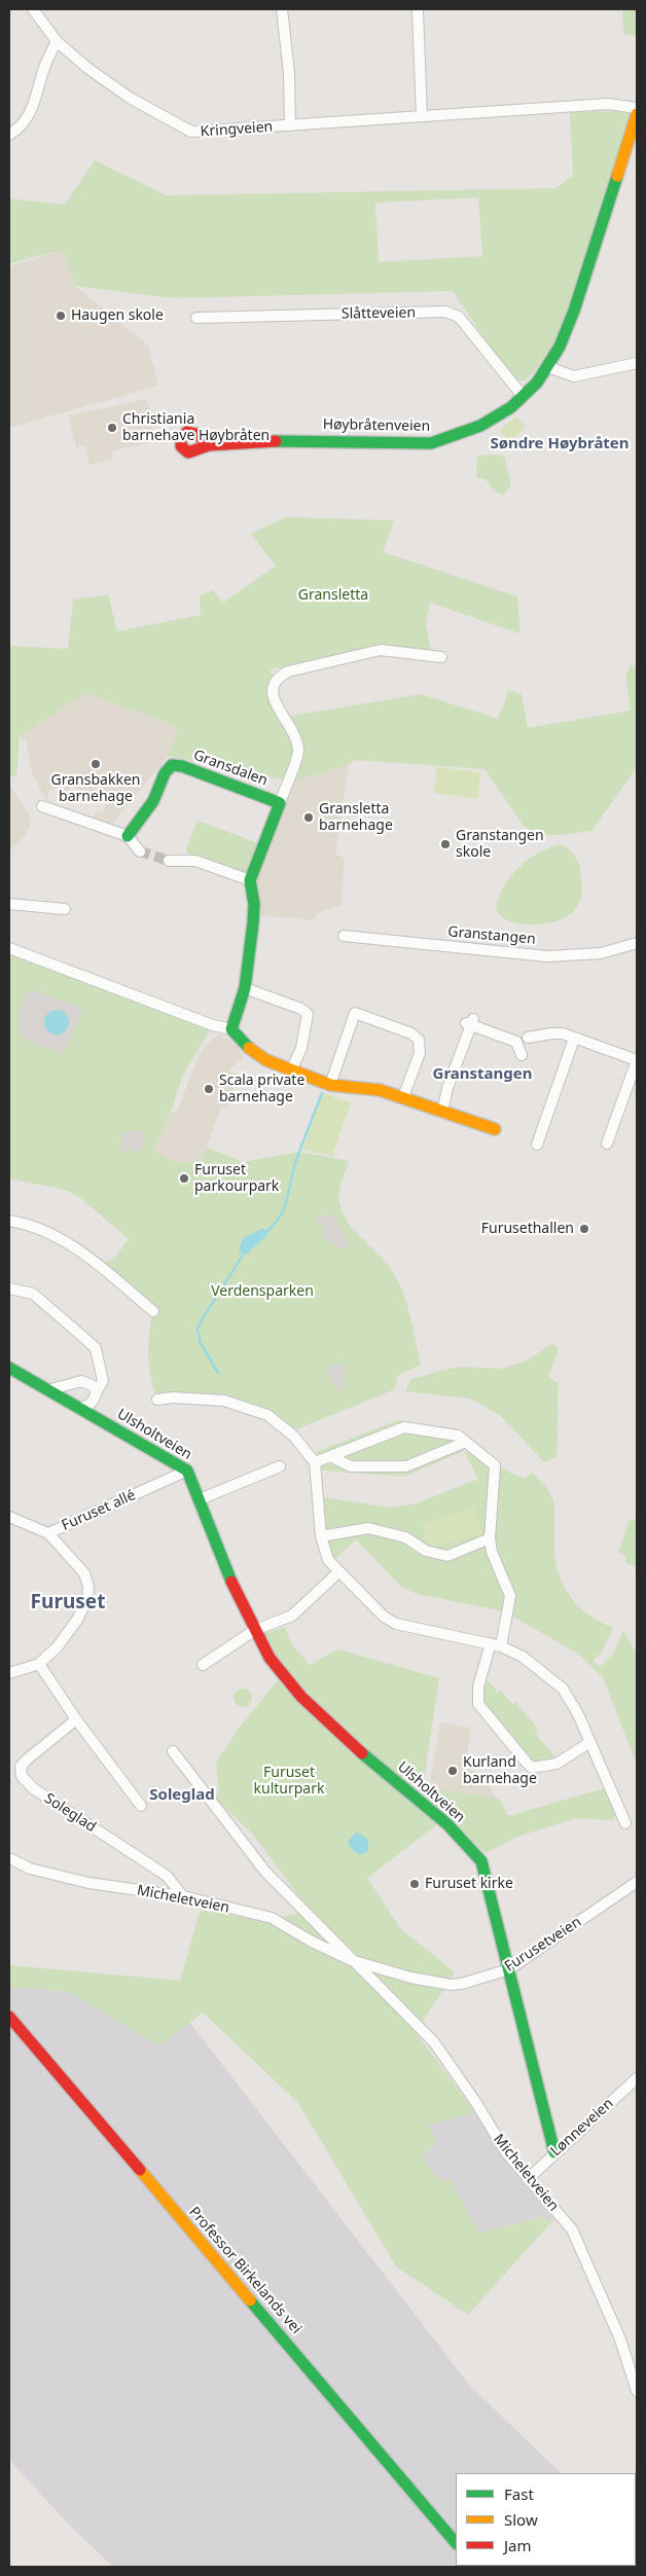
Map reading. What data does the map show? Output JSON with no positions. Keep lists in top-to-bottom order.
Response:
{
  "streets": {
    "street": [
      "Kringveien",
      "Slåtteveien",
      "Høybråtenveien",
      "Gransdalen",
      "Granstangen",
      "Ulsholtveien",
      "Furuset allé",
      "Soleglad",
      "Micheletveien",
      "Furusetveien",
      "Lønneveien",
      "Professor Birkelands vei"
    ]
  },
  "crossings": [
    ["Slåtteveien", "Høybråtenveien"],
    ["Ulsholtveien", "Furuset allé"],
    ["Ulsholtveien", "Furusetveien"],
    ["Ulsholtveien", "Lønneveien"],
    ["Soleglad", "Micheletveien"],
    ["Micheletveien", "Furusetveien"],
    ["Micheletveien", "Lønneveien"]
  ],
  "districts": [
    "Søndre Høybråten",
    "Granstangen",
    "Furuset",
    "Soleglad"
  ],
  "parks": ["Gransletta", "Verdensparken", "Furuset kulturpark"],
  "places": [
    "Haugen skole",
    "Christiania barnehave Høybråten",
    "Gransbakken barnehage",
    "Gransletta barnehage",
    "Granstangen skole",
    "Scala private barnehage",
    "Furuset parkourpark",
    "Furusethallen",
    "Kurland barnehage",
    "Furuset kirke"
  ],
  "legend": ["Fast", "Slow", "Jam"]
}
